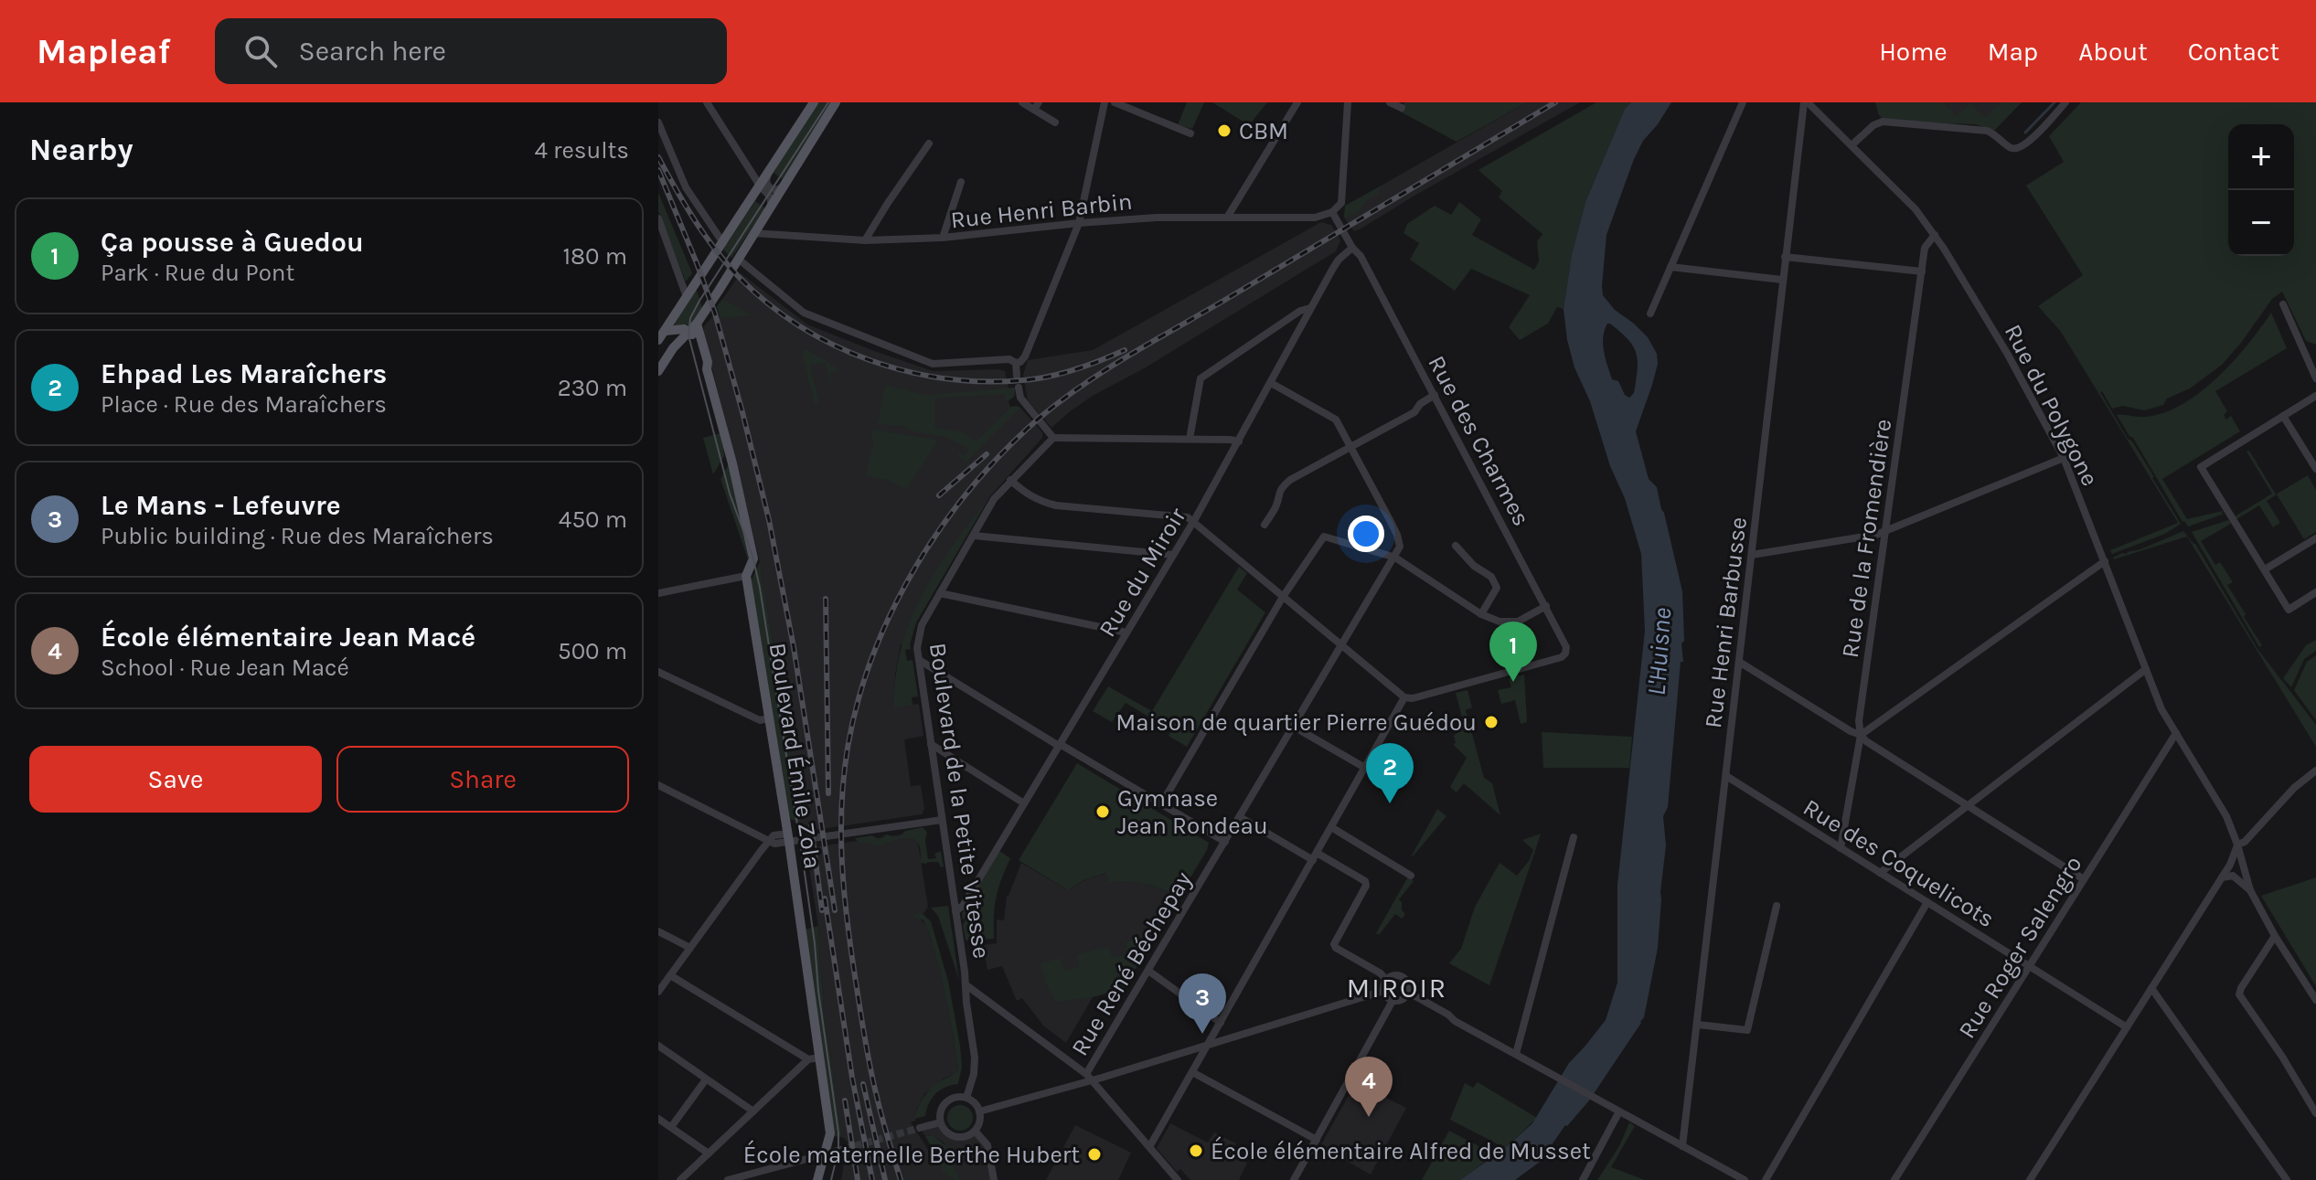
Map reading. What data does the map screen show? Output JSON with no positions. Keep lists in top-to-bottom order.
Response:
{
  "streets": {
    "main road": ["Boulevard Émile Zola"],
    "street": [
      "Rue Henri Barbin",
      "Rue du Polygone",
      "Rue des Charmes",
      "Rue de la Fromendière",
      "Rue du Miroir",
      "Rue Henri Barbusse",
      "Boulevard de la Petite Vitesse",
      "Rue des Coquelicots",
      "Rue Roger Salengro",
      "Rue René Béchepay"
    ]
  },
  "crossings": [
    ["Rue Henri Barbin", "Rue des Charmes"],
    ["Rue du Polygone", "Rue de la Fromendière"],
    ["Rue du Polygone", "Rue Henri Barbusse"],
    ["Rue du Polygone", "Rue Roger Salengro"],
    ["Rue des Charmes", "Rue du Miroir"],
    ["Rue de la Fromendière", "Rue des Coquelicots"],
    ["Rue du Miroir", "Boulevard de la Petite Vitesse"],
    ["Rue Henri Barbusse", "Rue des Coquelicots"],
    ["Rue des Coquelicots", "Rue Roger Salengro"]
  ],
  "districts": ["MIROIR"],
  "water": ["L'Huisne"],
  "places": [
    "CBM",
    "Maison de quartier Pierre Guédou",
    "Gymnase Jean Rondeau",
    "École élémentaire Alfred de Musset",
    "École maternelle Berthe Hubert"
  ],
  "page": {
    "header": "Mapleaf",
    "search": "Search here",
    "nav": [
      "Home",
      "Map",
      "About",
      "Contact"
    ],
    "heading": ["Nearby", "4 results"],
    "map_buttons": ["+", "−"],
    "list": [
      {
        "mark": "1",
        "name": "Ça pousse à Guedou",
        "note": "Park · Rue du Pont",
        "value": "180 m"
      },
      {
        "mark": "2",
        "name": "Ehpad Les Maraîchers",
        "note": "Place · Rue des Maraîchers",
        "value": "230 m"
      },
      {
        "mark": "3",
        "name": "Le Mans - Lefeuvre",
        "note": "Public building · Rue des Maraîchers",
        "value": "450 m"
      },
      {
        "mark": "4",
        "name": "École élémentaire Jean Macé",
        "note": "School · Rue Jean Macé",
        "value": "500 m"
      }
    ],
    "pins": [
      "1",
      "2",
      "3",
      "4"
    ],
    "buttons": ["Save", "Share"]
  }
}
